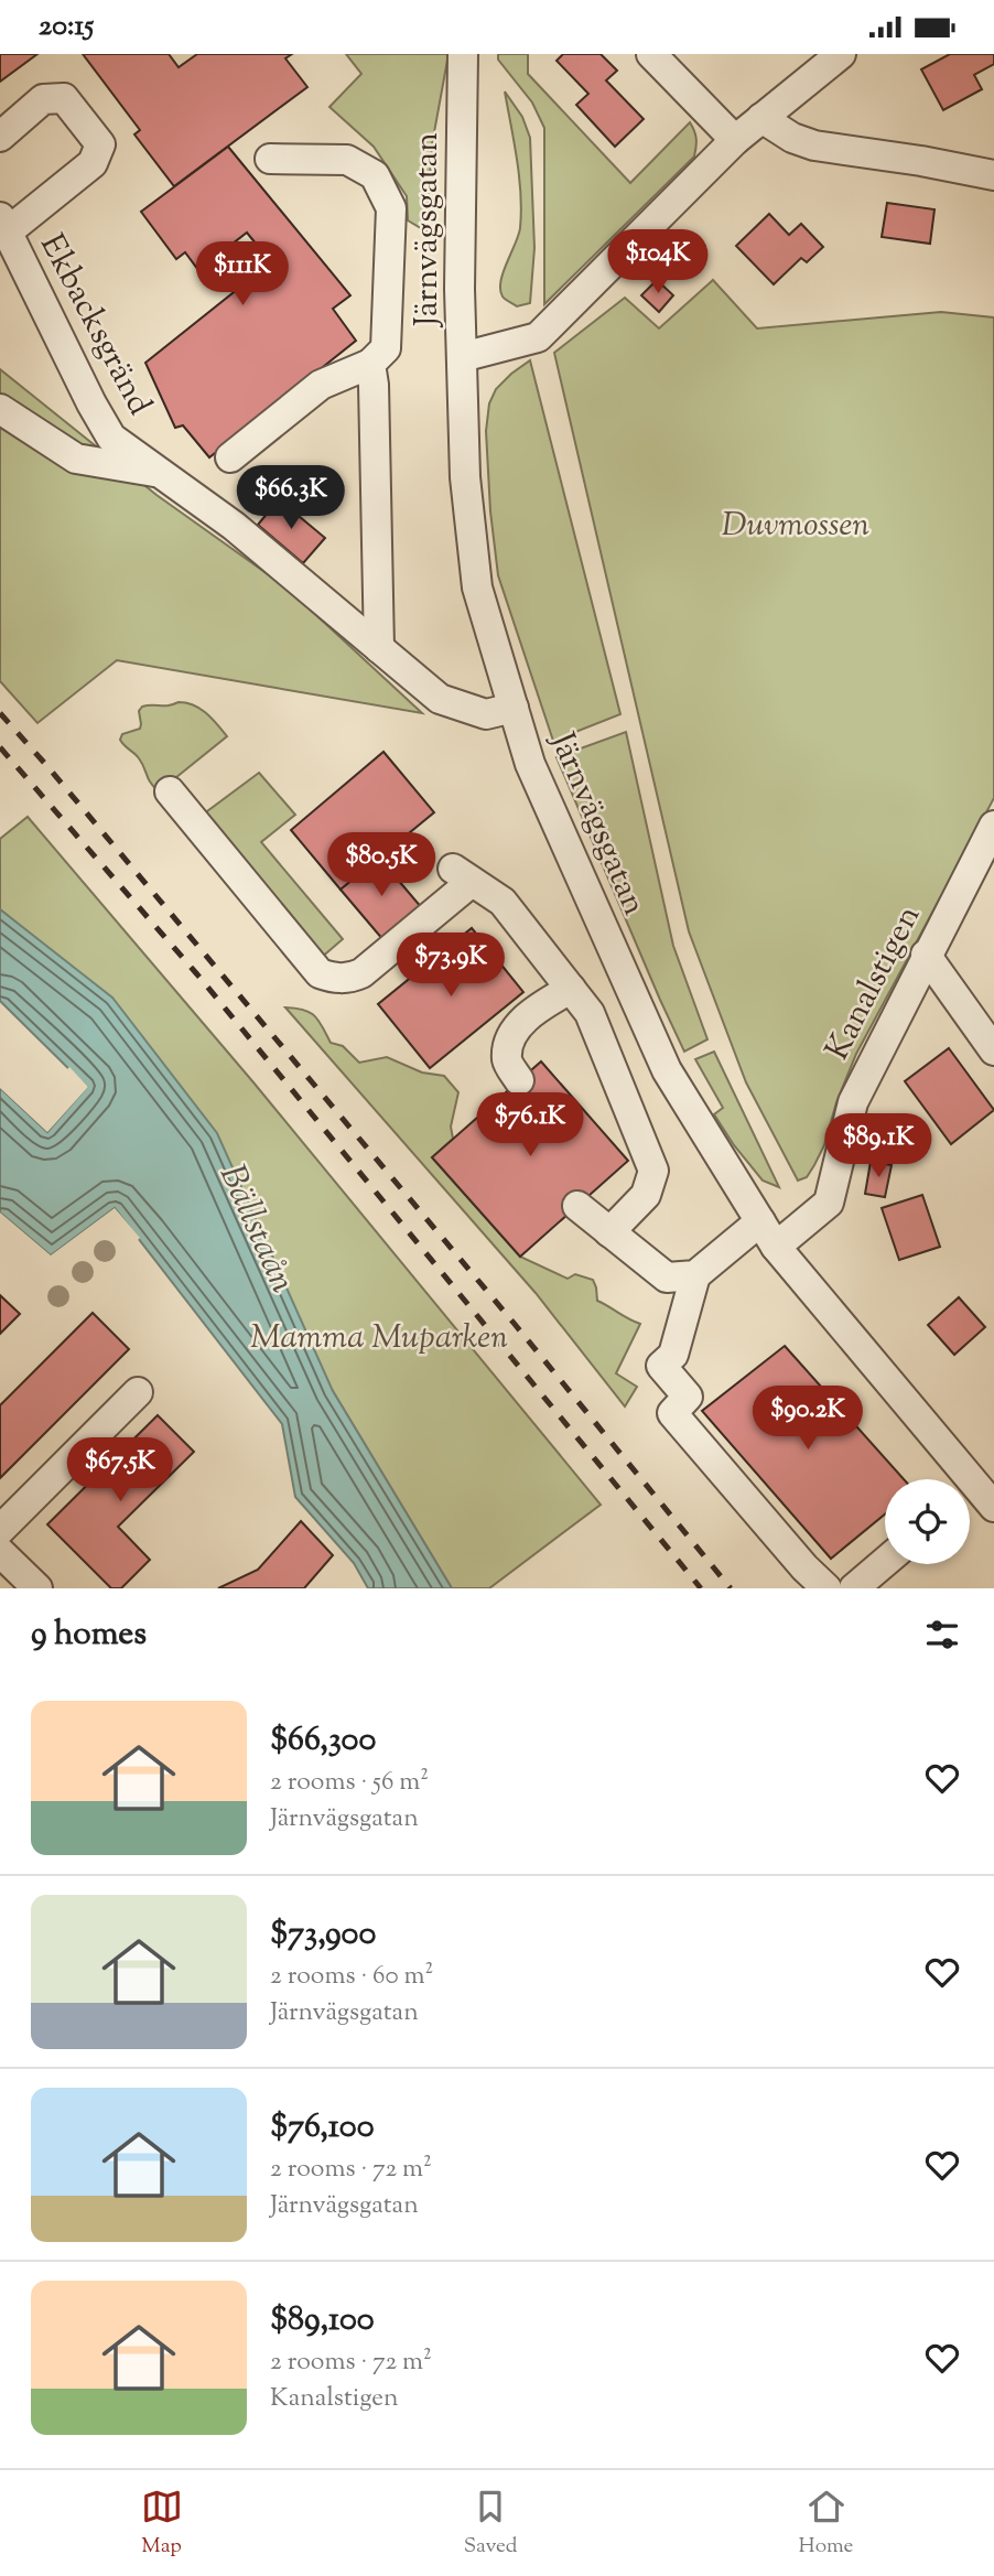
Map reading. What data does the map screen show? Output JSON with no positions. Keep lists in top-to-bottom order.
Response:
{
  "streets": {
    "street": ["Järnvägsgatan", "Ekbacksgränd", "Kanalstigen"]
  },
  "crossings": [
    ["Järnvägsgatan", "Ekbacksgränd"],
    ["Järnvägsgatan", "Kanalstigen"]
  ],
  "water": ["Bällstaån"],
  "parks": ["Duvmossen", "Mamma Muparken"],
  "page": {
    "status": "20:15",
    "price": [
      "$104K",
      "$111K",
      "$66.3K",
      "$80.5K",
      "$73.9K",
      "$76.1K",
      "$89.1K",
      "$90.2K",
      "$67.5K"
    ],
    "heading": "9 homes",
    "list": [
      {
        "name": "$66,300",
        "note": "2 rooms · 56 m² · Järnvägsgatan"
      },
      {
        "name": "$73,900",
        "note": "2 rooms · 60 m² · Järnvägsgatan"
      },
      {
        "name": "$76,100",
        "note": "2 rooms · 72 m² · Järnvägsgatan"
      },
      {
        "name": "$89,100",
        "note": "2 rooms · 72 m² · Kanalstigen"
      }
    ],
    "tabs": ["Map", "Saved", "Home"]
  }
}
